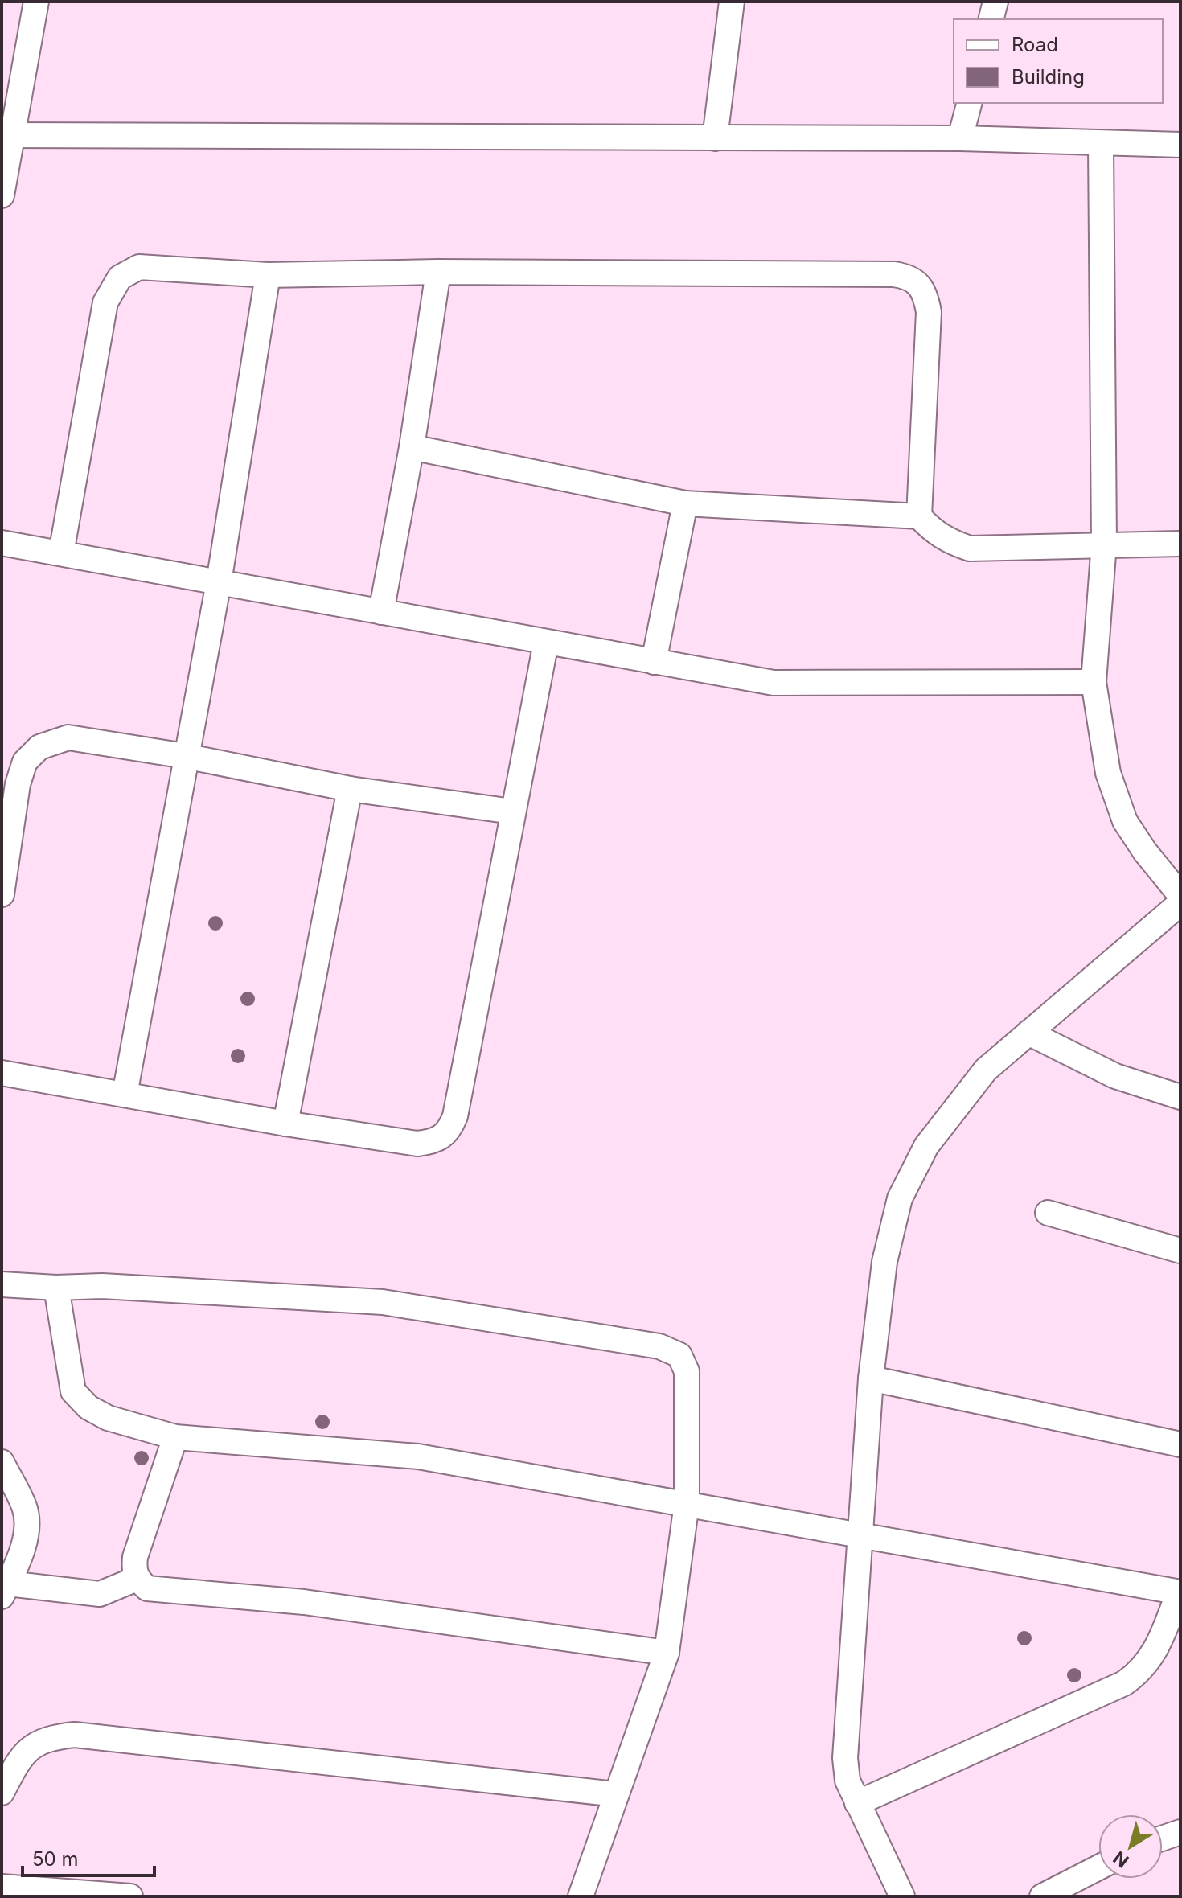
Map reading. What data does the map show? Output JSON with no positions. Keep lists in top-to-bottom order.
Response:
{
  "legend": ["Road", "Building"],
  "scale_bar": "50 m",
  "north": "bottom left"
}
